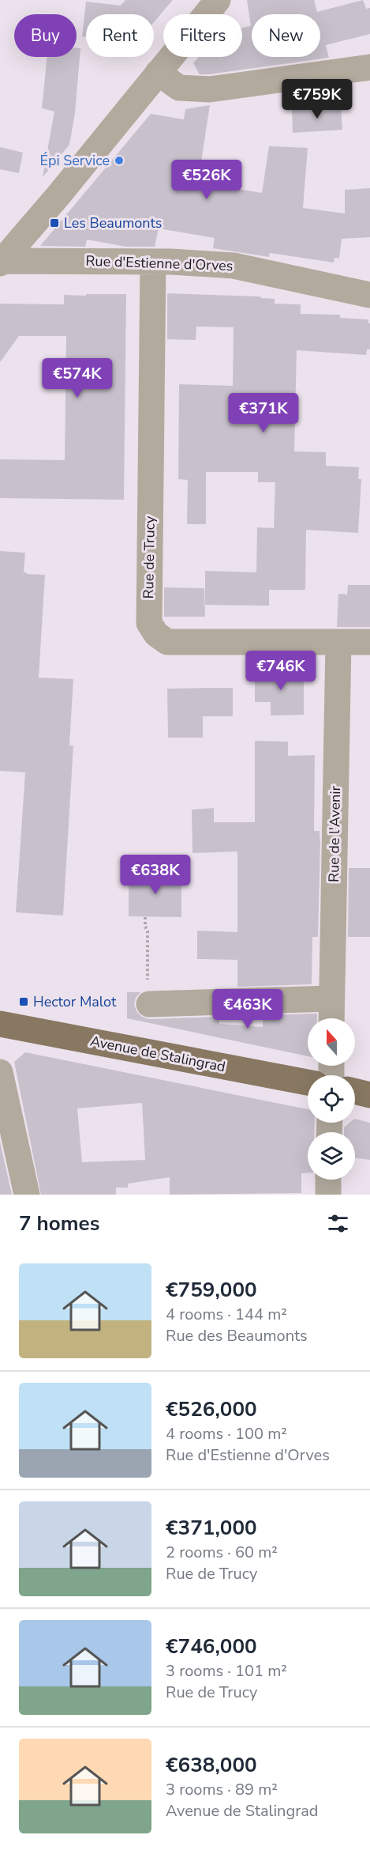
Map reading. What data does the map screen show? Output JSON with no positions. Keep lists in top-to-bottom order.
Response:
{
  "streets": {
    "main road": ["Avenue de Stalingrad"],
    "street": ["Rue d'Estienne d'Orves", "Rue de Trucy", "Rue de l'Avenir"]
  },
  "crossings": [
    ["Rue d'Estienne d'Orves", "Rue de Trucy"],
    ["Rue de Trucy", "Rue de l'Avenir"]
  ],
  "places": {
    "other": ["Épi Service"],
    "transit": ["Les Beaumonts", "Hector Malot"]
  },
  "north": "top",
  "page": {
    "chip": [
      "Buy",
      "Rent",
      "Filters",
      "New"
    ],
    "price": [
      "€759K",
      "€526K",
      "€574K",
      "€371K",
      "€746K",
      "€638K",
      "€463K"
    ],
    "heading": "7 homes",
    "list": [
      {
        "name": "€759,000",
        "note": "4 rooms · 144 m² · Rue des Beaumonts"
      },
      {
        "name": "€526,000",
        "note": "4 rooms · 100 m² · Rue d'Estienne d'Orves"
      },
      {
        "name": "€371,000",
        "note": "2 rooms · 60 m² · Rue de Trucy"
      },
      {
        "name": "€746,000",
        "note": "3 rooms · 101 m² · Rue de Trucy"
      },
      {
        "name": "€638,000",
        "note": "3 rooms · 89 m² · Avenue de Stalingrad"
      }
    ]
  }
}
